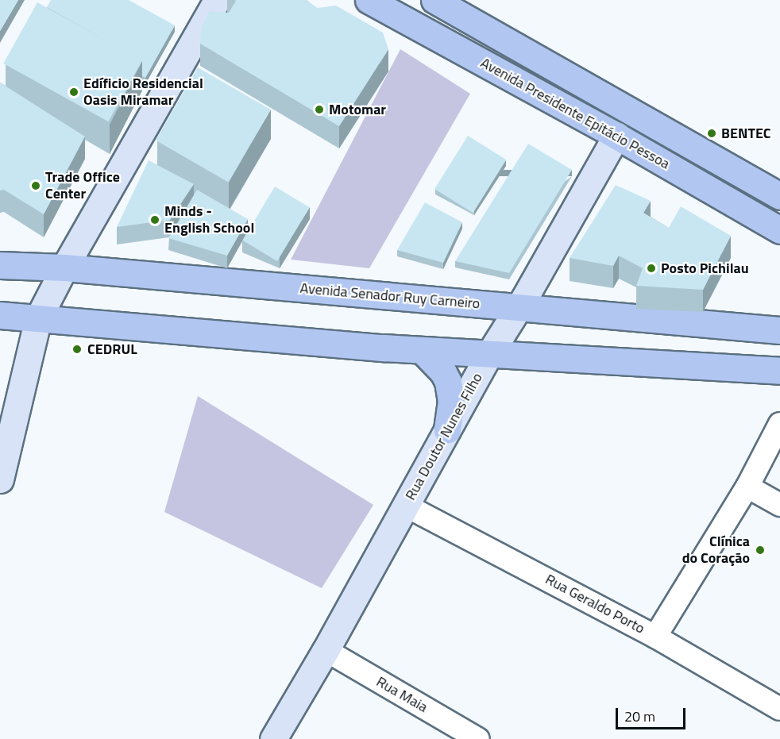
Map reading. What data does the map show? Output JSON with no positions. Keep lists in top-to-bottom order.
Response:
{
  "streets": {
    "main road": ["Avenida Presidente Epitácio Pessoa", "Avenida Senador Ruy Carneiro"],
    "street": ["Rua Doutor Nunes Filho", "Rua Geraldo Porto", "Rua Maia"]
  },
  "crossings": [
    ["Avenida Presidente Epitácio Pessoa", "Rua Doutor Nunes Filho"],
    ["Avenida Senador Ruy Carneiro", "Rua Doutor Nunes Filho"],
    ["Rua Doutor Nunes Filho", "Rua Geraldo Porto"],
    ["Rua Doutor Nunes Filho", "Rua Maia"]
  ],
  "places": [
    "Edíficio Residencial Oasis Miramar",
    "Motomar",
    "BENTEC",
    "Trade Office Center",
    "Minds - English School",
    "Posto Pichilau",
    "CEDRUL",
    "Clínica do Coração"
  ],
  "scale_bar": "20 m"
}
